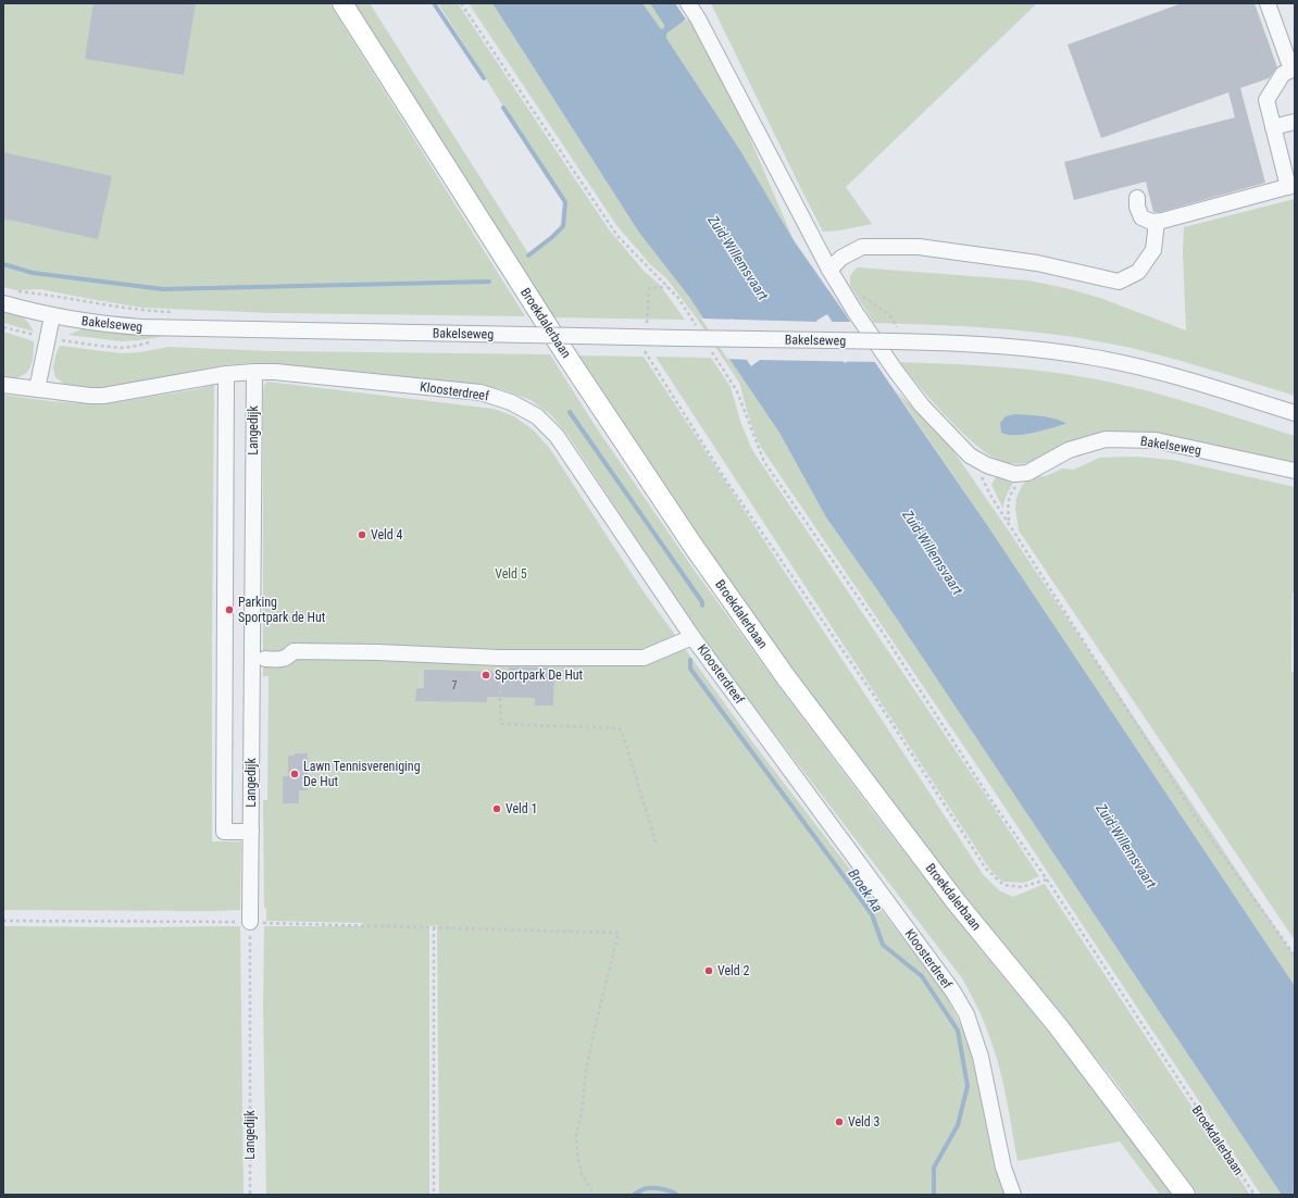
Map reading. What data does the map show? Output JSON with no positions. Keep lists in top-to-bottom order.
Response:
{
  "streets": {
    "main road": ["Broekdalerbaan"],
    "street": ["Bakelseweg", "Kloosterdreef", "Langedijk"]
  },
  "crossings": [
    ["Kloosterdreef", "Langedijk"]
  ],
  "water": ["Zuid-Willemsvaart", "Broek Aa"],
  "parks": ["Veld 5"],
  "places": [
    "Veld 4",
    "Parking Sportpark de Hut",
    "Sportpark De Hut",
    "Lawn Tennisvereniging De Hut",
    "Veld 1",
    "Veld 2",
    "Veld 3"
  ],
  "house_numbers": ["7"]
}
